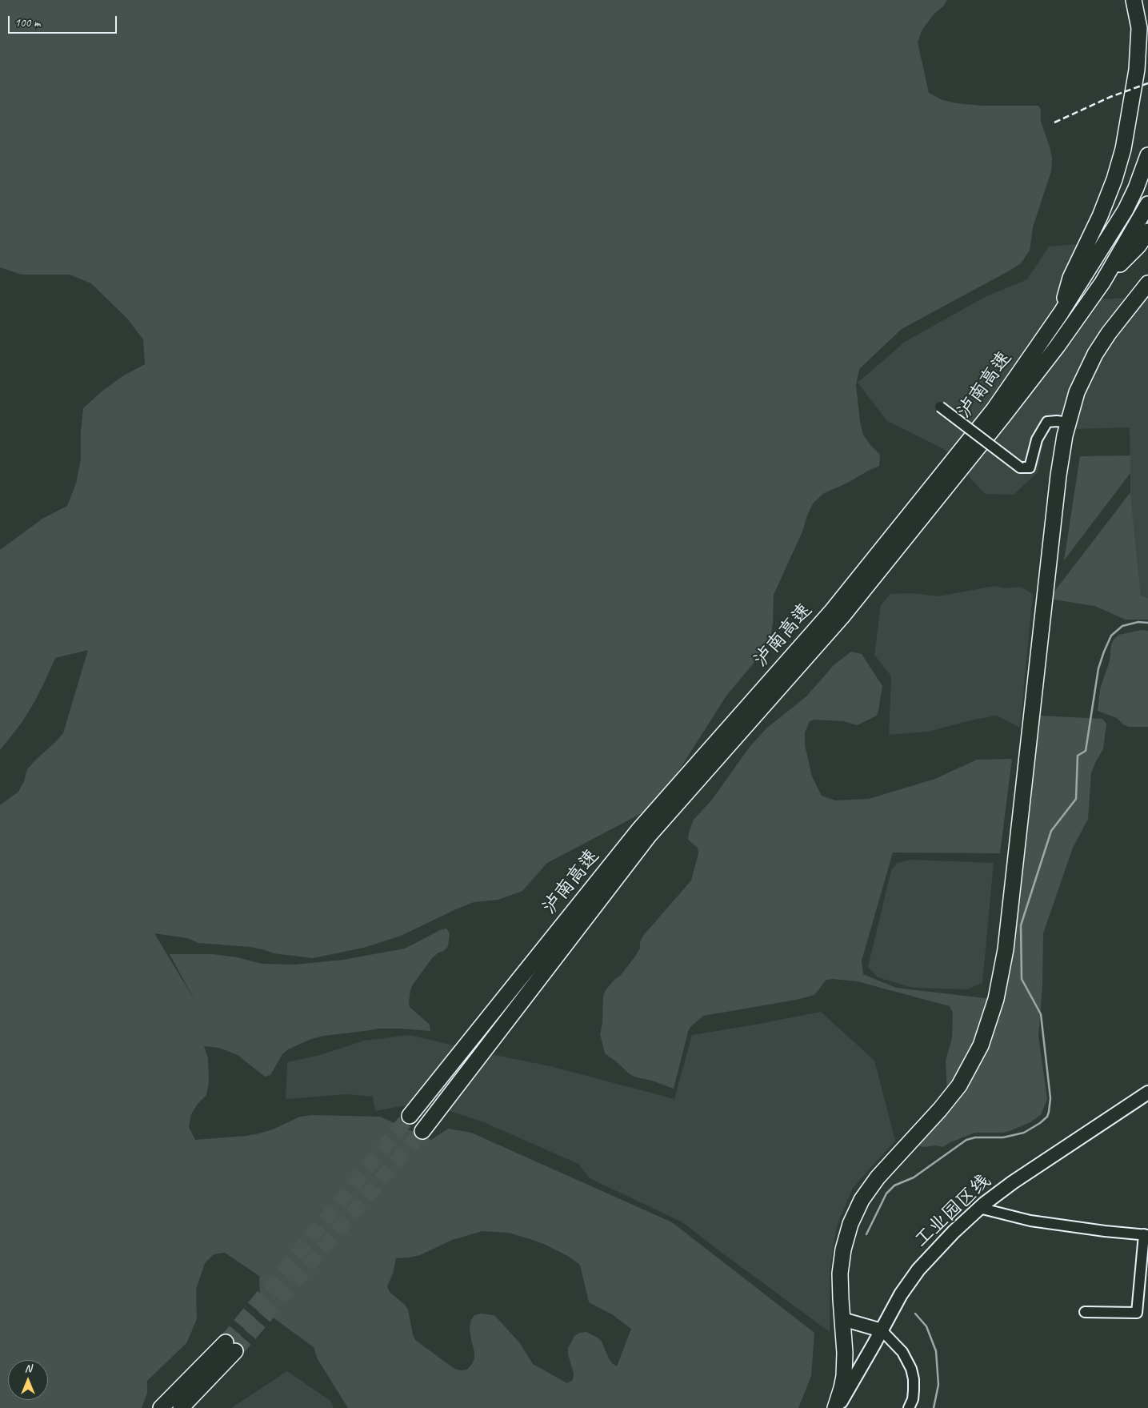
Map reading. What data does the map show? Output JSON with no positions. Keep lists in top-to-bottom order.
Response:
{
  "streets": {
    "highway": ["泸南高速"],
    "main road": ["工业园区线"]
  },
  "scale_bar": "100 m",
  "north": "top"
}
